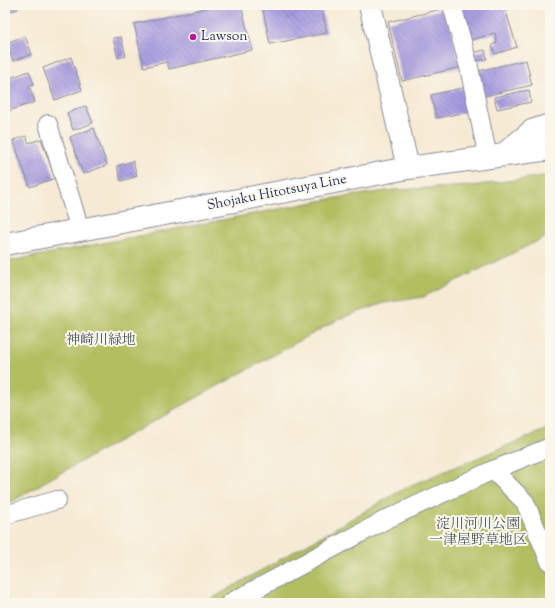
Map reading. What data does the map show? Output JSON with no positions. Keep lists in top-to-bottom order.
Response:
{
  "streets": {
    "main road": ["Shojaku Hitotsuya Line"]
  },
  "parks": ["神崎川緑地", "淀川河川公園 一津屋野草地区"],
  "places": ["Lawson"]
}
